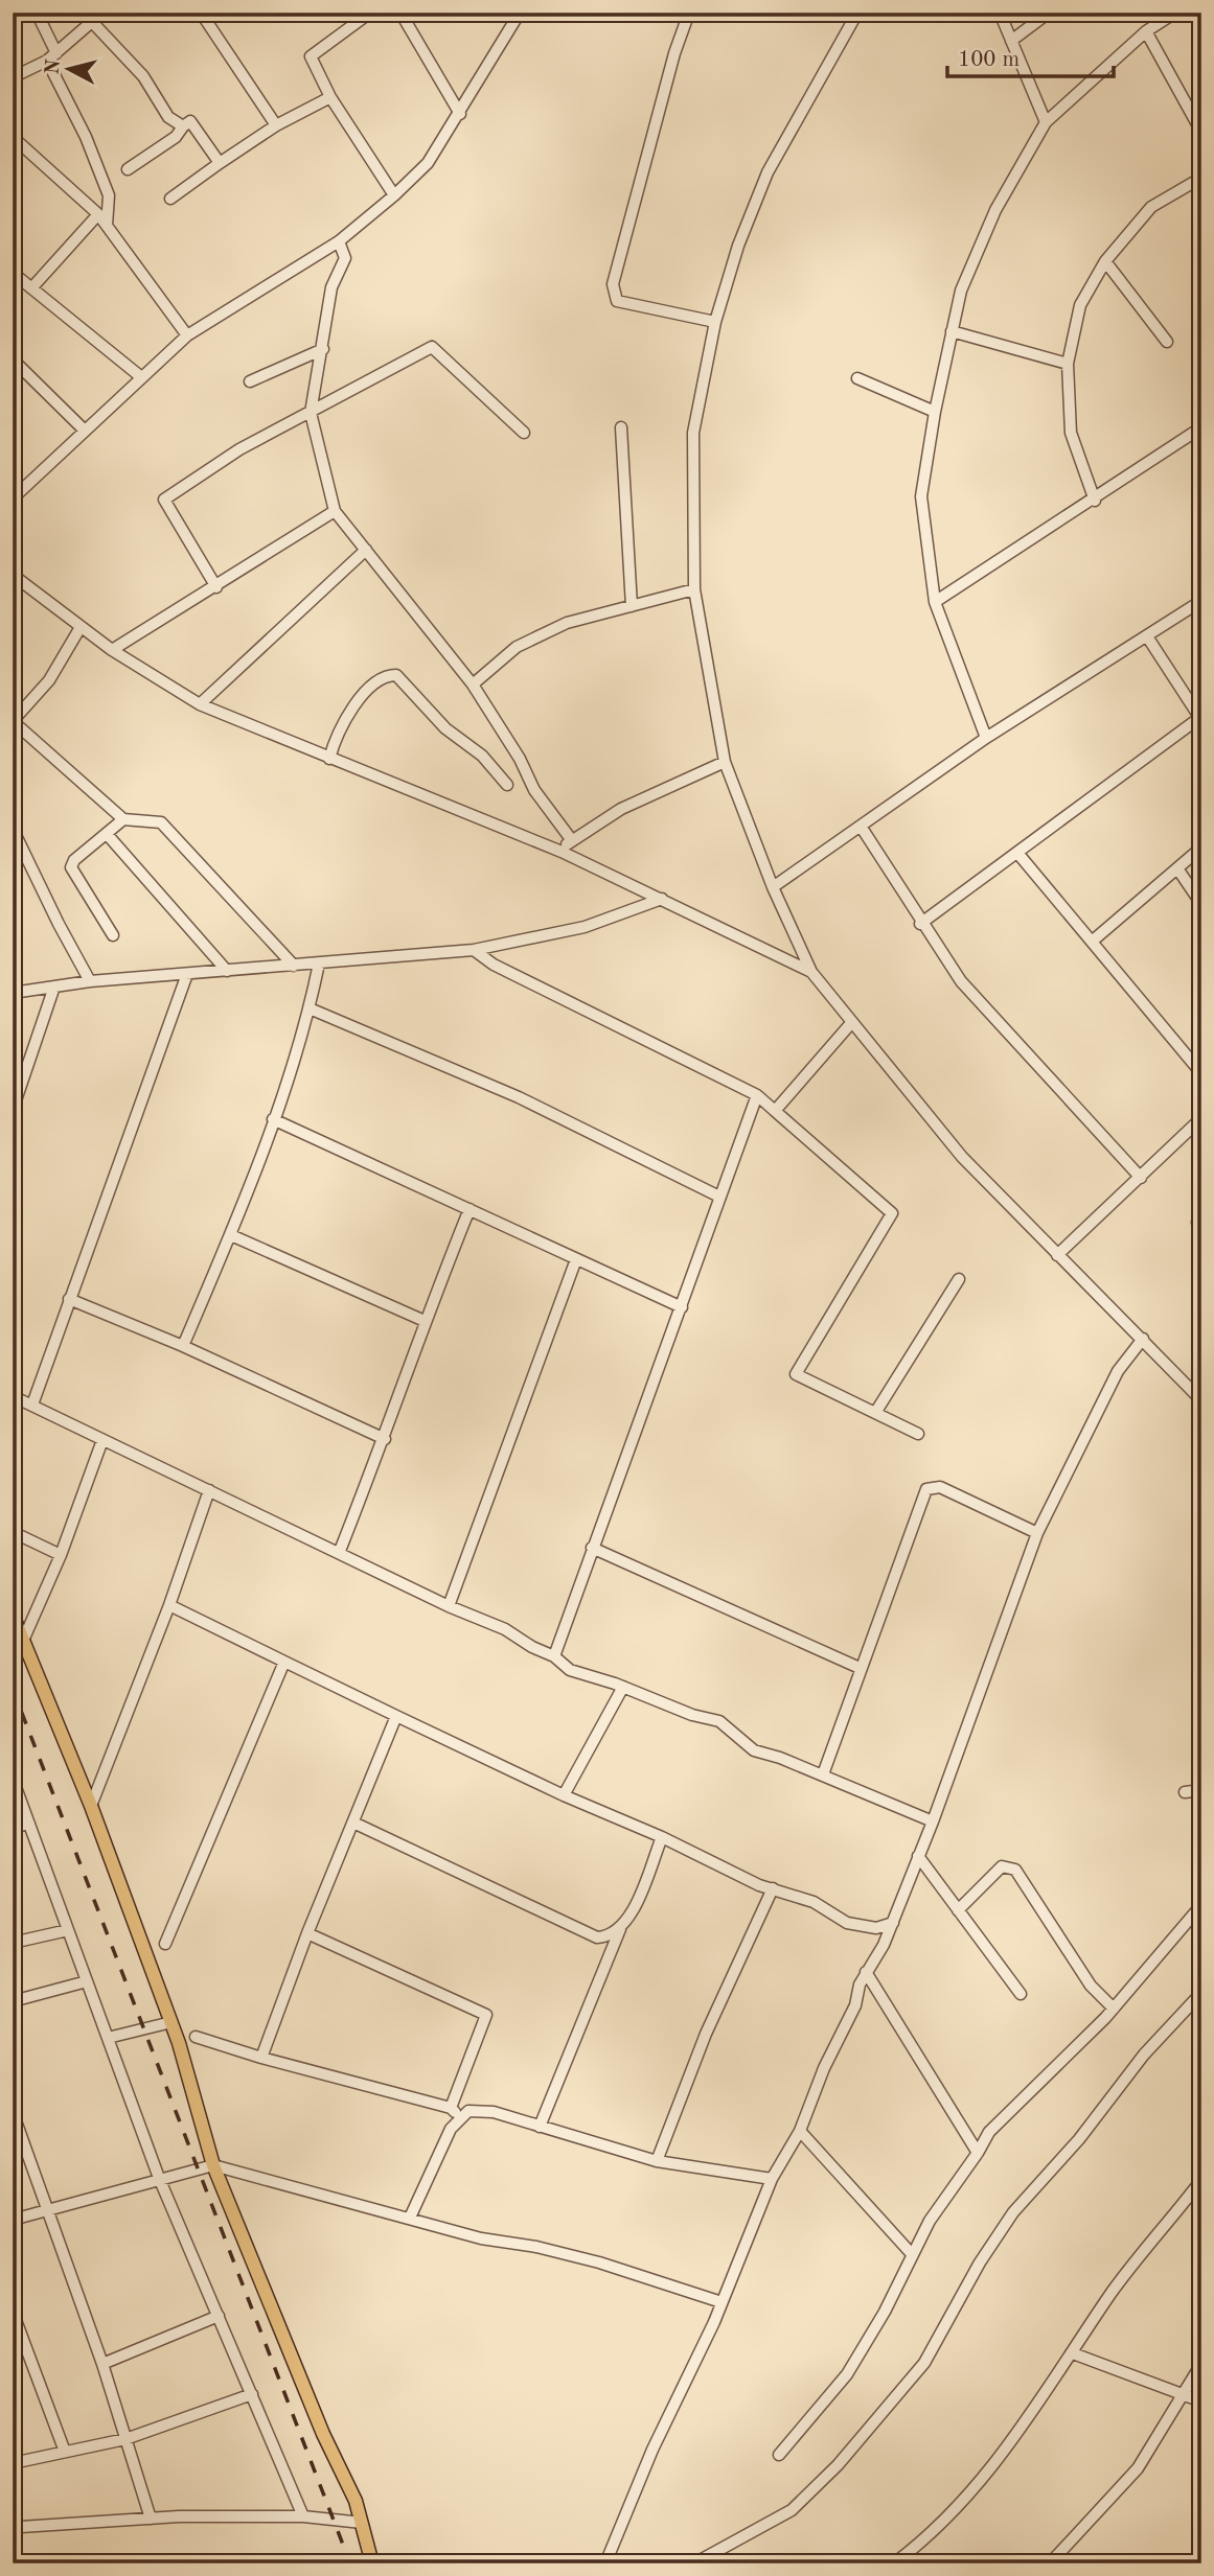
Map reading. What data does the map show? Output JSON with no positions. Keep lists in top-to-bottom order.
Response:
{
  "scale_bar": "100 m",
  "north": "left"
}
